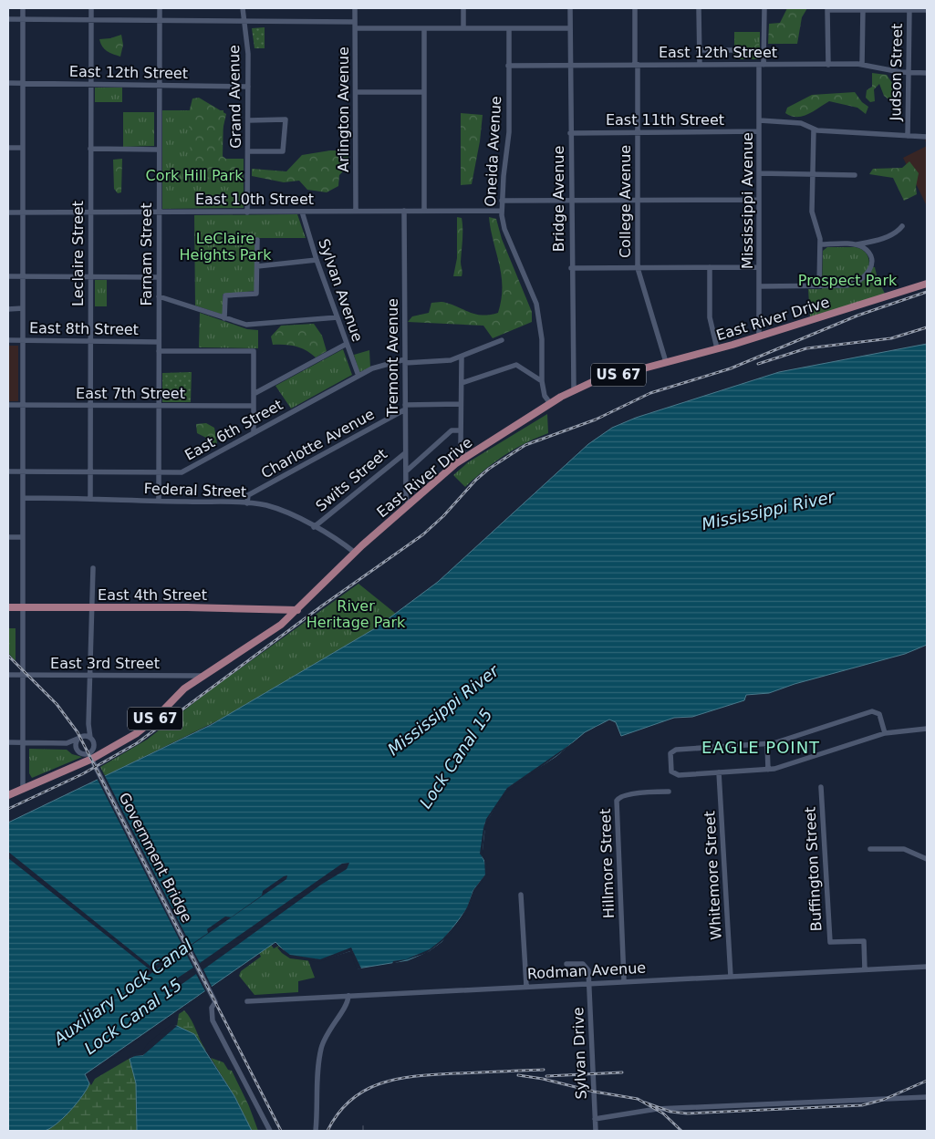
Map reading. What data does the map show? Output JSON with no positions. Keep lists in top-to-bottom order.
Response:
{
  "streets": {
    "main road": ["East River Drive", "US 67", "East 4th Street"],
    "street": [
      "East 12th Street",
      "Judson Street",
      "Grand Avenue",
      "Arlington Avenue",
      "East 11th Street",
      "Oneida Avenue",
      "East 10th Street",
      "Bridge Avenue",
      "Mississippi Avenue",
      "College Avenue",
      "Leclaire Street",
      "Farnam Street",
      "Sylvan Avenue",
      "East 8th Street",
      "Tremont Avenue",
      "East 7th Street",
      "East 6th Street",
      "Charlotte Avenue",
      "Swits Street",
      "Federal Street",
      "East 3rd Street",
      "Government Bridge",
      "Hillmore Street",
      "Buffington Street",
      "Whitemore Street",
      "Rodman Avenue",
      "Sylvan Drive"
    ]
  },
  "crossings": [
    ["East 12th Street", "Judson Street"],
    ["East 12th Street", "Grand Avenue"],
    ["East 12th Street", "Oneida Avenue"],
    ["East 12th Street", "Bridge Avenue"],
    ["East 12th Street", "Mississippi Avenue"],
    ["East 12th Street", "College Avenue"],
    ["East 12th Street", "Leclaire Street"],
    ["East 12th Street", "Farnam Street"],
    ["Grand Avenue", "East 10th Street"],
    ["Arlington Avenue", "East 10th Street"],
    ["East 11th Street", "Bridge Avenue"],
    ["East 11th Street", "Mississippi Avenue"],
    ["East 11th Street", "College Avenue"],
    ["Oneida Avenue", "East 10th Street"],
    ["Oneida Avenue", "East River Drive"],
    ["East 10th Street", "Leclaire Street"],
    ["East 10th Street", "Farnam Street"],
    ["East 10th Street", "Sylvan Avenue"],
    ["East 10th Street", "Tremont Avenue"],
    ["Bridge Avenue", "East River Drive"],
    ["Mississippi Avenue", "East River Drive"],
    ["College Avenue", "East River Drive"],
    ["Leclaire Street", "East 8th Street"],
    ["Leclaire Street", "East 7th Street"],
    ["Leclaire Street", "East 6th Street"],
    ["Leclaire Street", "Federal Street"],
    ["Farnam Street", "East 8th Street"],
    ["Farnam Street", "East 7th Street"],
    ["Farnam Street", "East 6th Street"],
    ["Farnam Street", "Federal Street"],
    ["Sylvan Avenue", "East 6th Street"],
    ["East River Drive", "Tremont Avenue"],
    ["East River Drive", "Federal Street"],
    ["East River Drive", "East 4th Street"],
    ["East River Drive", "East 3rd Street"],
    ["Tremont Avenue", "East 6th Street"],
    ["Tremont Avenue", "Charlotte Avenue"],
    ["Tremont Avenue", "Swits Street"],
    ["Charlotte Avenue", "Federal Street"],
    ["Swits Street", "Federal Street"],
    ["Hillmore Street", "Rodman Avenue"],
    ["Buffington Street", "Rodman Avenue"],
    ["Whitemore Street", "Rodman Avenue"],
    ["Rodman Avenue", "Sylvan Drive"]
  ],
  "districts": ["EAGLE POINT"],
  "water": ["Mississippi River", "Lock Canal 15", "Auxiliary Lock Canal"],
  "parks": [
    "Cork Hill Park",
    "LeClaire Heights Park",
    "Prospect Park",
    "River Heritage Park"
  ]
}
